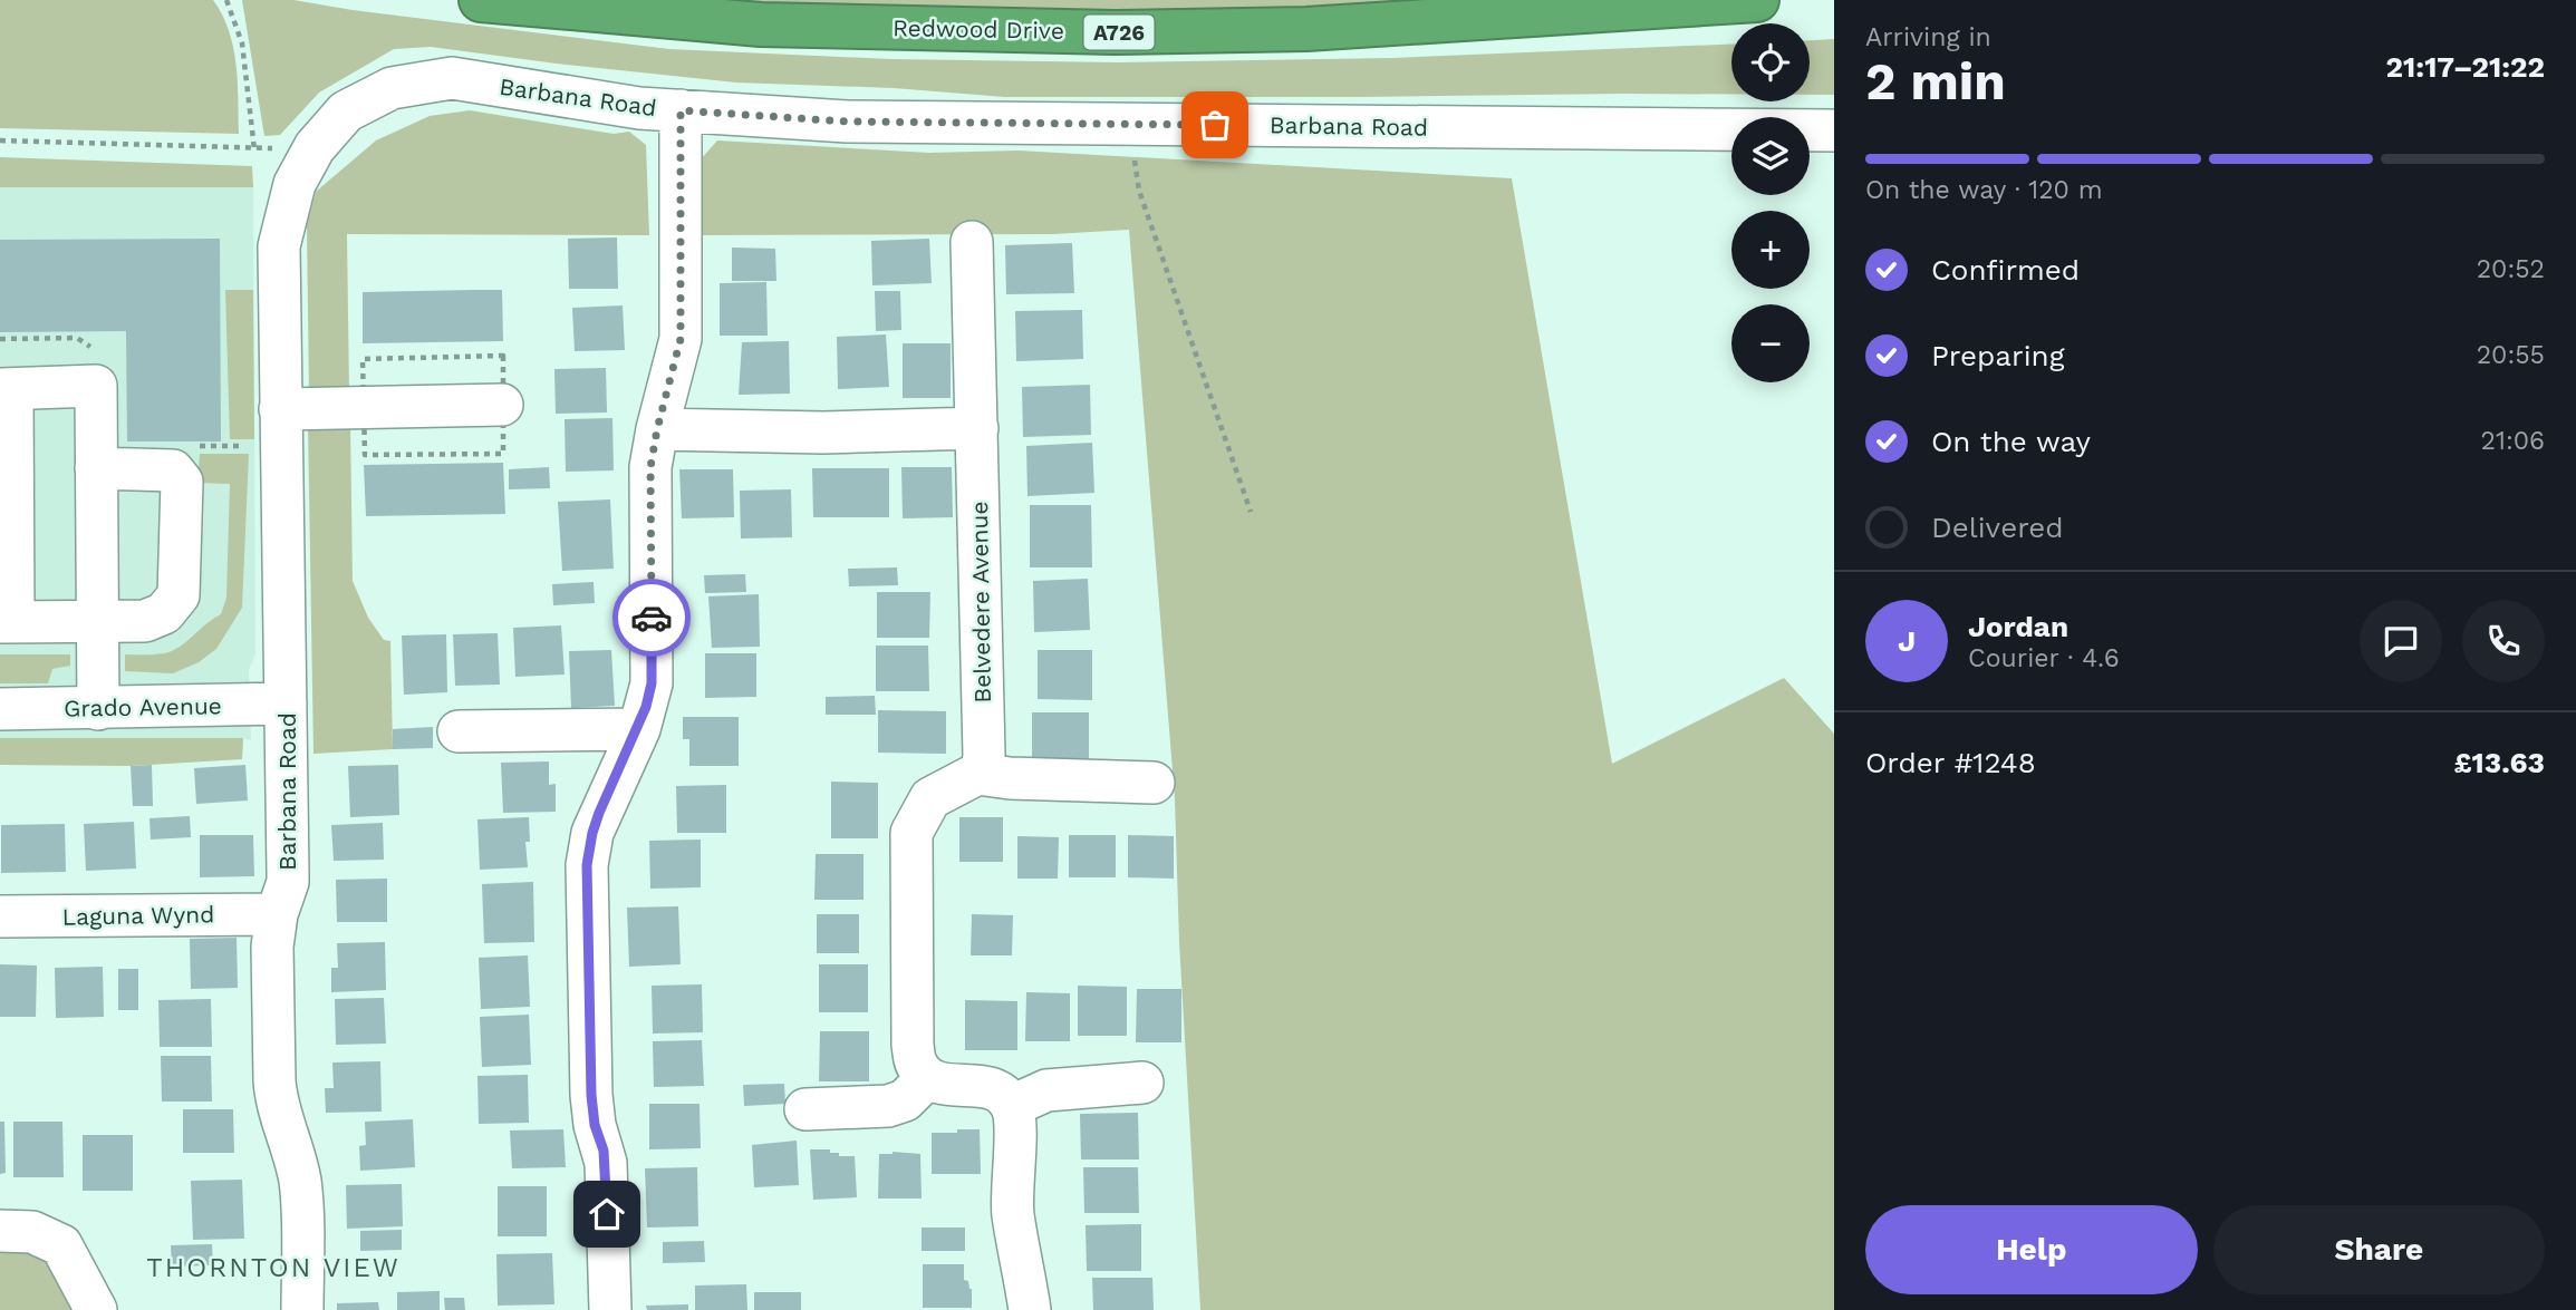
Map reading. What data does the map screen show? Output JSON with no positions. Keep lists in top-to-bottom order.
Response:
{
  "streets": {
    "highway": ["Redwood Drive", "A726"],
    "street": [
      "Barbana Road",
      "Belvedere Avenue",
      "Grado Avenue",
      "Laguna Wynd"
    ]
  },
  "crossings": [
    ["Barbana Road", "Grado Avenue"],
    ["Barbana Road", "Laguna Wynd"]
  ],
  "districts": ["THORNTON VIEW"],
  "page": {
    "heading": ["2 min", "Arriving in", "21:17–21:22"],
    "panel": [
      "Jordan",
      "Courier · 4.6",
      "Order #1248",
      "£13.63"
    ],
    "map_buttons": ["+", "−"],
    "bar": "On the way · 120 m",
    "list": [
      ["Confirmed", "20:52"],
      ["Preparing", "20:55"],
      ["On the way", "21:06"],
      "Delivered"
    ],
    "round": "J",
    "buttons": ["Help", "Share"]
  }
}
